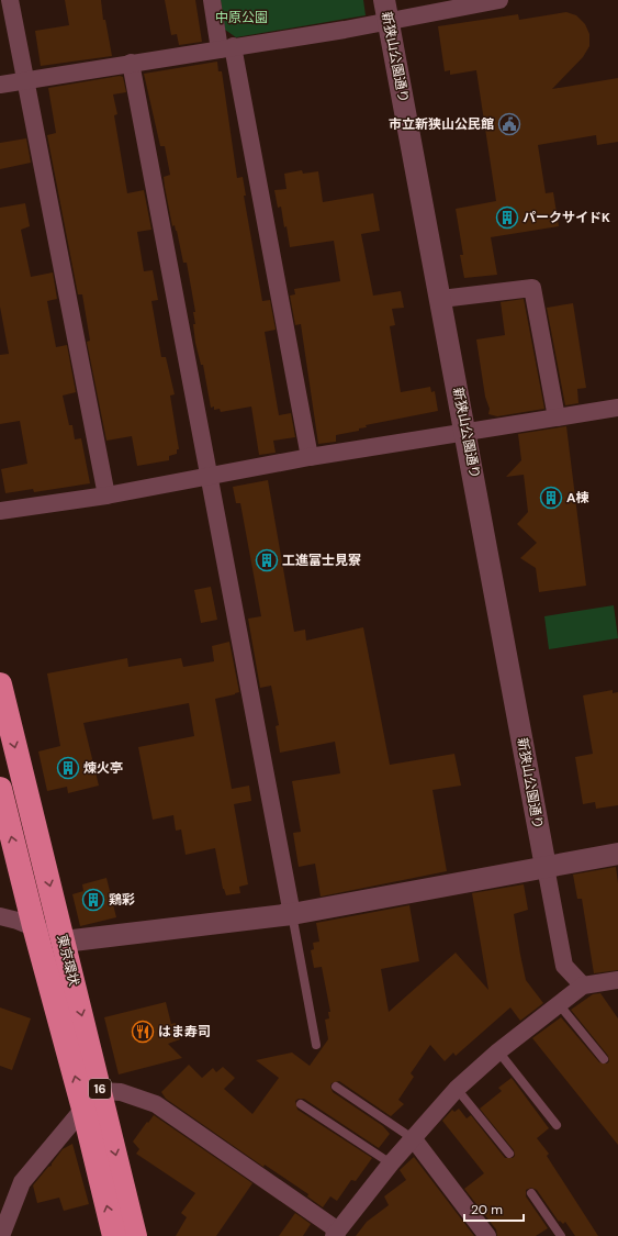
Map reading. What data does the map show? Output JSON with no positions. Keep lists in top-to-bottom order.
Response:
{
  "streets": {
    "highway": ["東京環状", "16"],
    "street": ["新狭山公園通り"]
  },
  "parks": ["中原公園"],
  "places": {
    "public building": ["市立新狭山公民館"],
    "building": [
      "パークサイドK",
      "A棟",
      "工進富士見寮",
      "煉火亭",
      "鶏彩"
    ],
    "restaurant": ["はま寿司"]
  },
  "scale_bar": "20 m"
}
